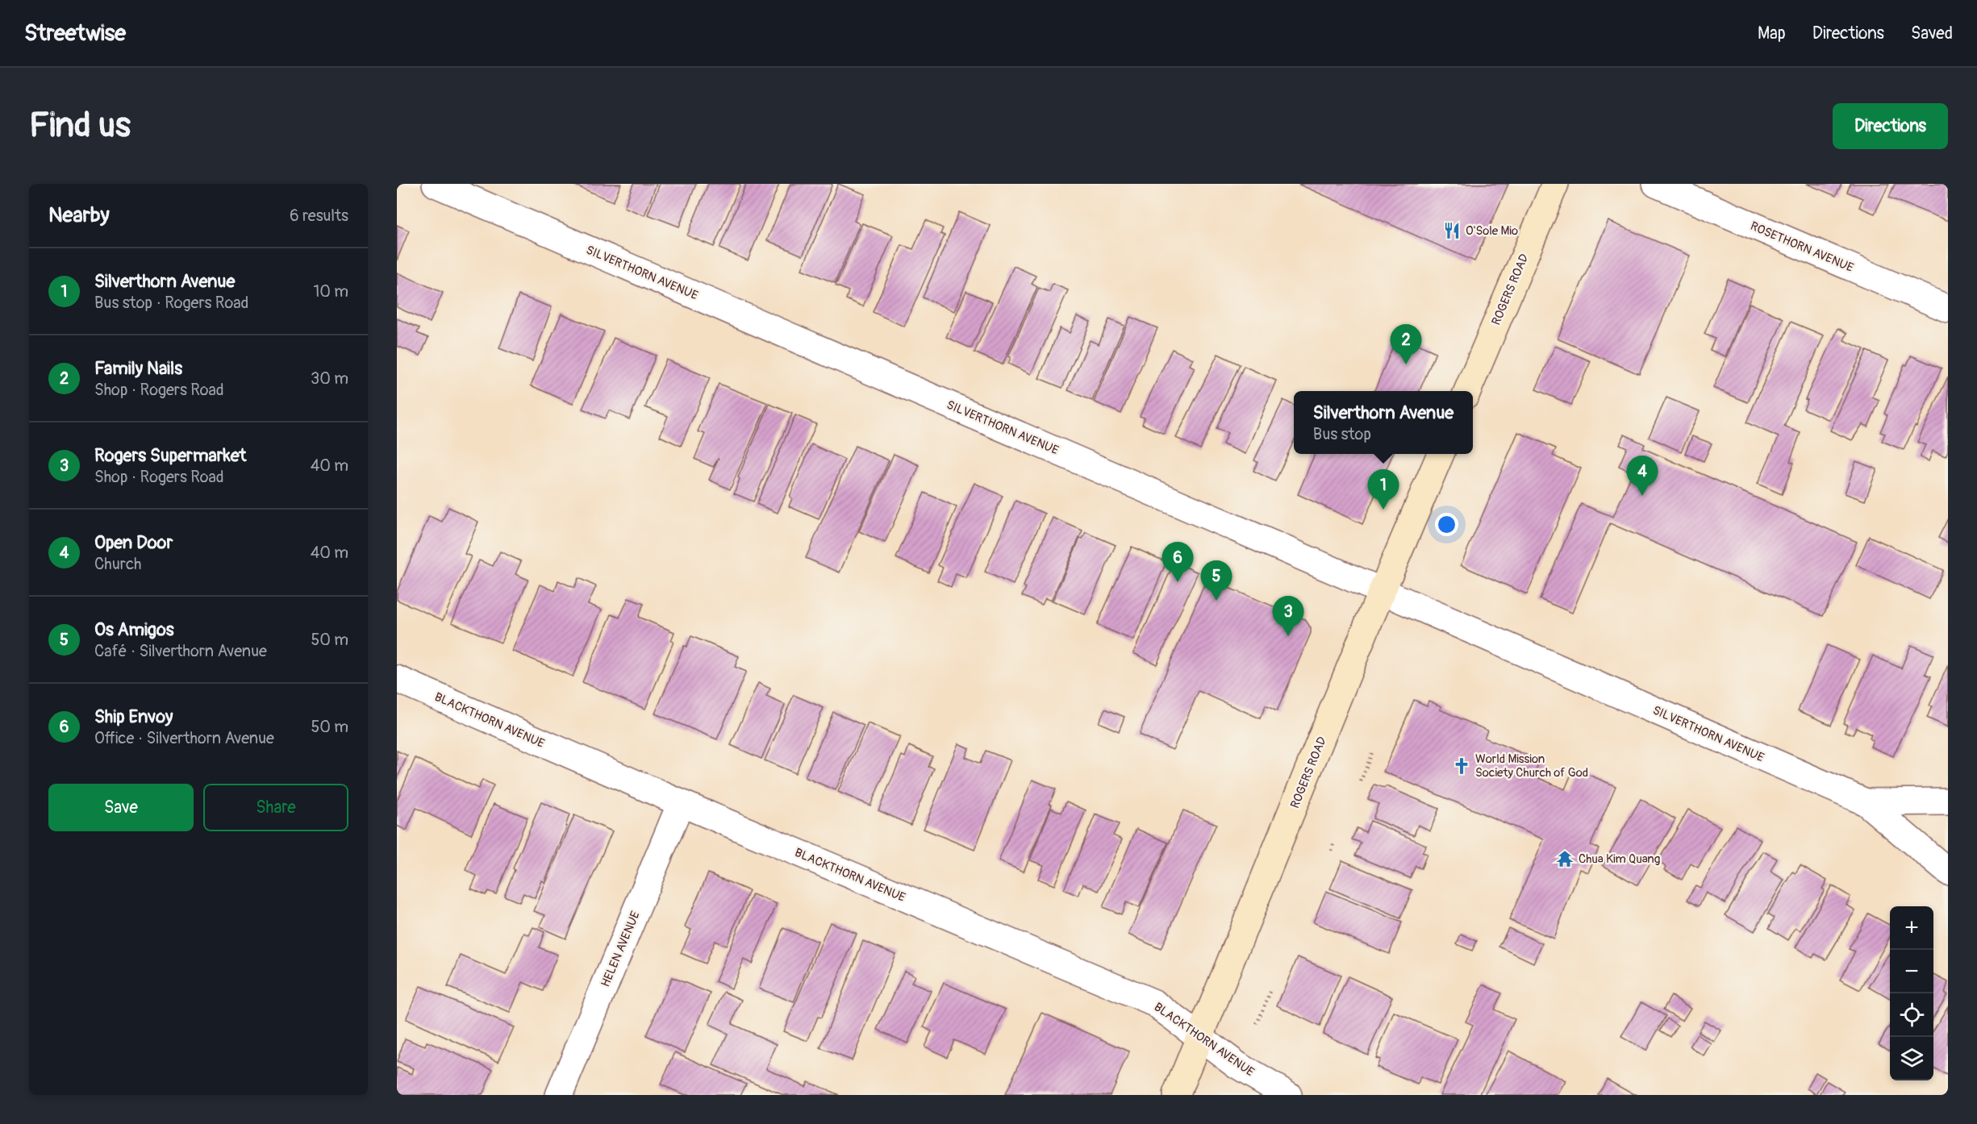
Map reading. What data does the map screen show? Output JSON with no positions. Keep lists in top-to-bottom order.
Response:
{
  "streets": {
    "street": [
      "ROSETHORN AVENUE",
      "SILVERTHORN AVENUE",
      "ROGERS ROAD",
      "BLACKTHORN AVENUE",
      "HELEN AVENUE"
    ]
  },
  "crossings": [
    ["SILVERTHORN AVENUE", "ROGERS ROAD"],
    ["ROGERS ROAD", "BLACKTHORN AVENUE"],
    ["BLACKTHORN AVENUE", "HELEN AVENUE"]
  ],
  "places": {
    "restaurant": ["O'Sole Mio"],
    "church": ["World Mission Society Church of God"],
    "temple": ["Chua Kim Quang"]
  },
  "page": {
    "header": "Streetwise",
    "nav": ["Map", "Directions", "Saved"],
    "buttons": [
      "Directions",
      ["Save", "Share"]
    ],
    "title": "Find us",
    "heading": ["Nearby", "6 results"],
    "list": [
      {
        "mark": "1",
        "name": "Silverthorn Avenue",
        "note": "Bus stop · Rogers Road",
        "value": "10 m"
      },
      {
        "mark": "2",
        "name": "Family Nails",
        "note": "Shop · Rogers Road",
        "value": "30 m"
      },
      {
        "mark": "3",
        "name": "Rogers Supermarket",
        "note": "Shop · Rogers Road",
        "value": "40 m"
      },
      {
        "mark": "4",
        "name": "Open Door",
        "note": "Church",
        "value": "40 m"
      },
      {
        "mark": "5",
        "name": "Os Amigos",
        "note": "Café · Silverthorn Avenue",
        "value": "50 m"
      },
      {
        "mark": "6",
        "name": "Ship Envoy",
        "note": "Office · Silverthorn Avenue",
        "value": "50 m"
      }
    ],
    "pins": [
      "2",
      "4",
      "1",
      "6",
      "5",
      "3"
    ],
    "popup": ["Silverthorn Avenue", "Bus stop"],
    "map_buttons": ["+", "−"]
  }
}
